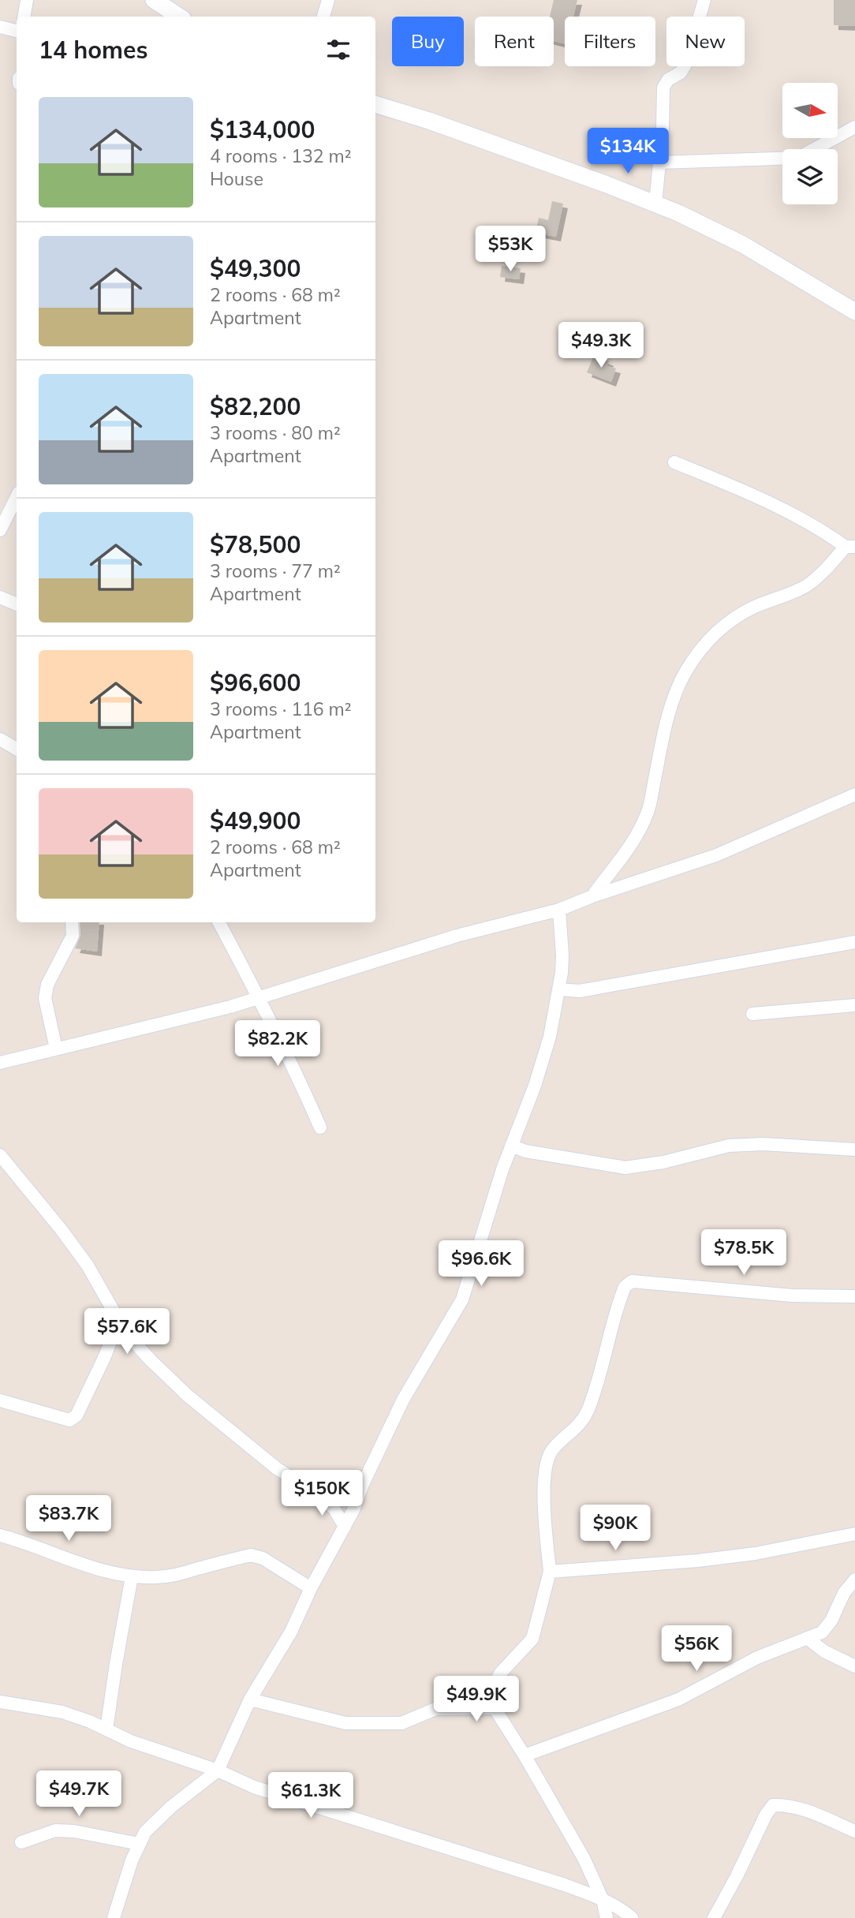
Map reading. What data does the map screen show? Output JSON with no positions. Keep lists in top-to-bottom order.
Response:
{
  "north": "right",
  "page": {
    "chip": [
      "Buy",
      "Rent",
      "Filters",
      "New"
    ],
    "heading": "14 homes",
    "list": [
      {
        "name": "$134,000",
        "note": "4 rooms · 132 m² · House"
      },
      {
        "name": "$49,300",
        "note": "2 rooms · 68 m² · Apartment"
      },
      {
        "name": "$82,200",
        "note": "3 rooms · 80 m² · Apartment"
      },
      {
        "name": "$78,500",
        "note": "3 rooms · 77 m² · Apartment"
      },
      {
        "name": "$96,600",
        "note": "3 rooms · 116 m² · Apartment"
      },
      {
        "name": "$49,900",
        "note": "2 rooms · 68 m² · Apartment"
      }
    ],
    "price": [
      "$134K",
      "$53K",
      "$49.3K",
      "$82.2K",
      "$78.5K",
      "$96.6K",
      "$57.6K",
      "$150K",
      "$83.7K",
      "$90K",
      "$56K",
      "$49.9K",
      "$49.7K",
      "$61.3K"
    ]
  }
}
